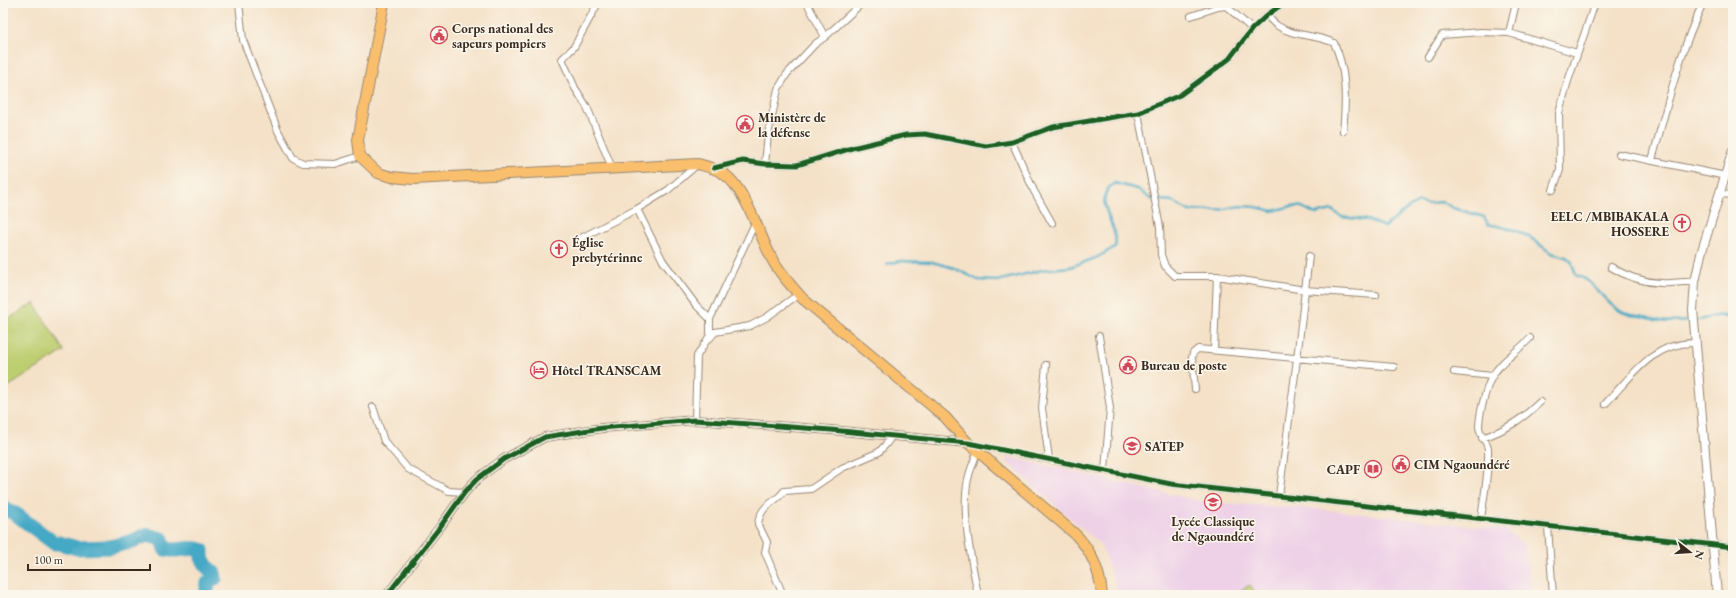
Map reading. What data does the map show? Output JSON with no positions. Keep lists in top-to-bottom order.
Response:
{
  "places": {
    "public building": [
      "Corps national des sapeurs pompiers",
      "Ministère de la défense",
      "Bureau de poste",
      "CIM Ngaoundéré"
    ],
    "church": ["EELC /MBIBAKALA HOSSERE", "Église prebytérinne"],
    "hotel": ["Hôtel TRANSCAM"],
    "school or university": ["SATEP", "Lycée Classique de Ngaoundéré"],
    "library": ["CAPF"]
  },
  "scale_bar": "100 m",
  "north": "right"
}
